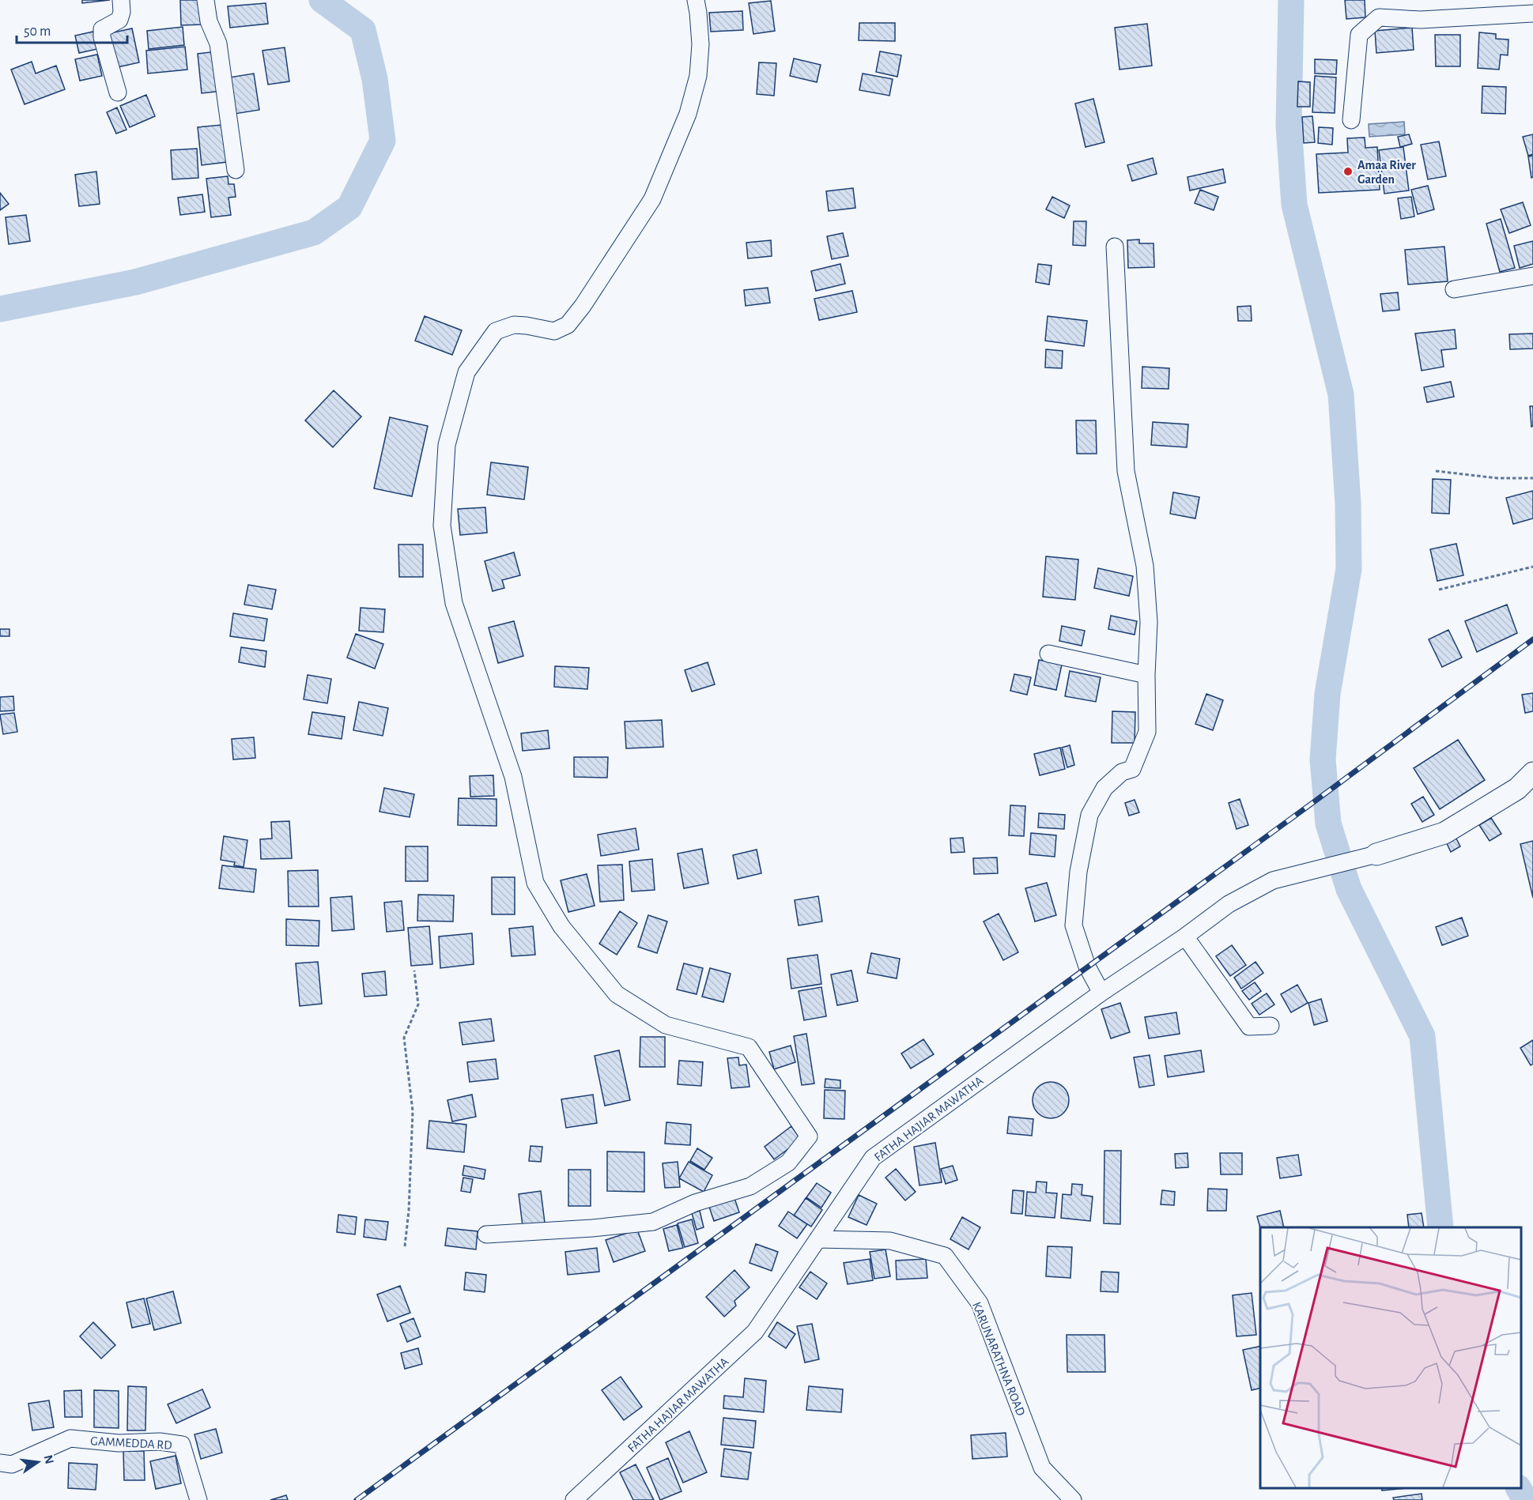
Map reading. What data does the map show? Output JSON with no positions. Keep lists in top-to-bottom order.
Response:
{
  "streets": {
    "street": ["FATHA HAJIAR MAWATHA", "KARUNARATHNA ROAD", "GAMMEDDA RD"]
  },
  "crossings": [
    ["FATHA HAJIAR MAWATHA", "KARUNARATHNA ROAD"]
  ],
  "places": ["Amaa River Garden"],
  "scale_bar": "50 m",
  "north": "right"
}
